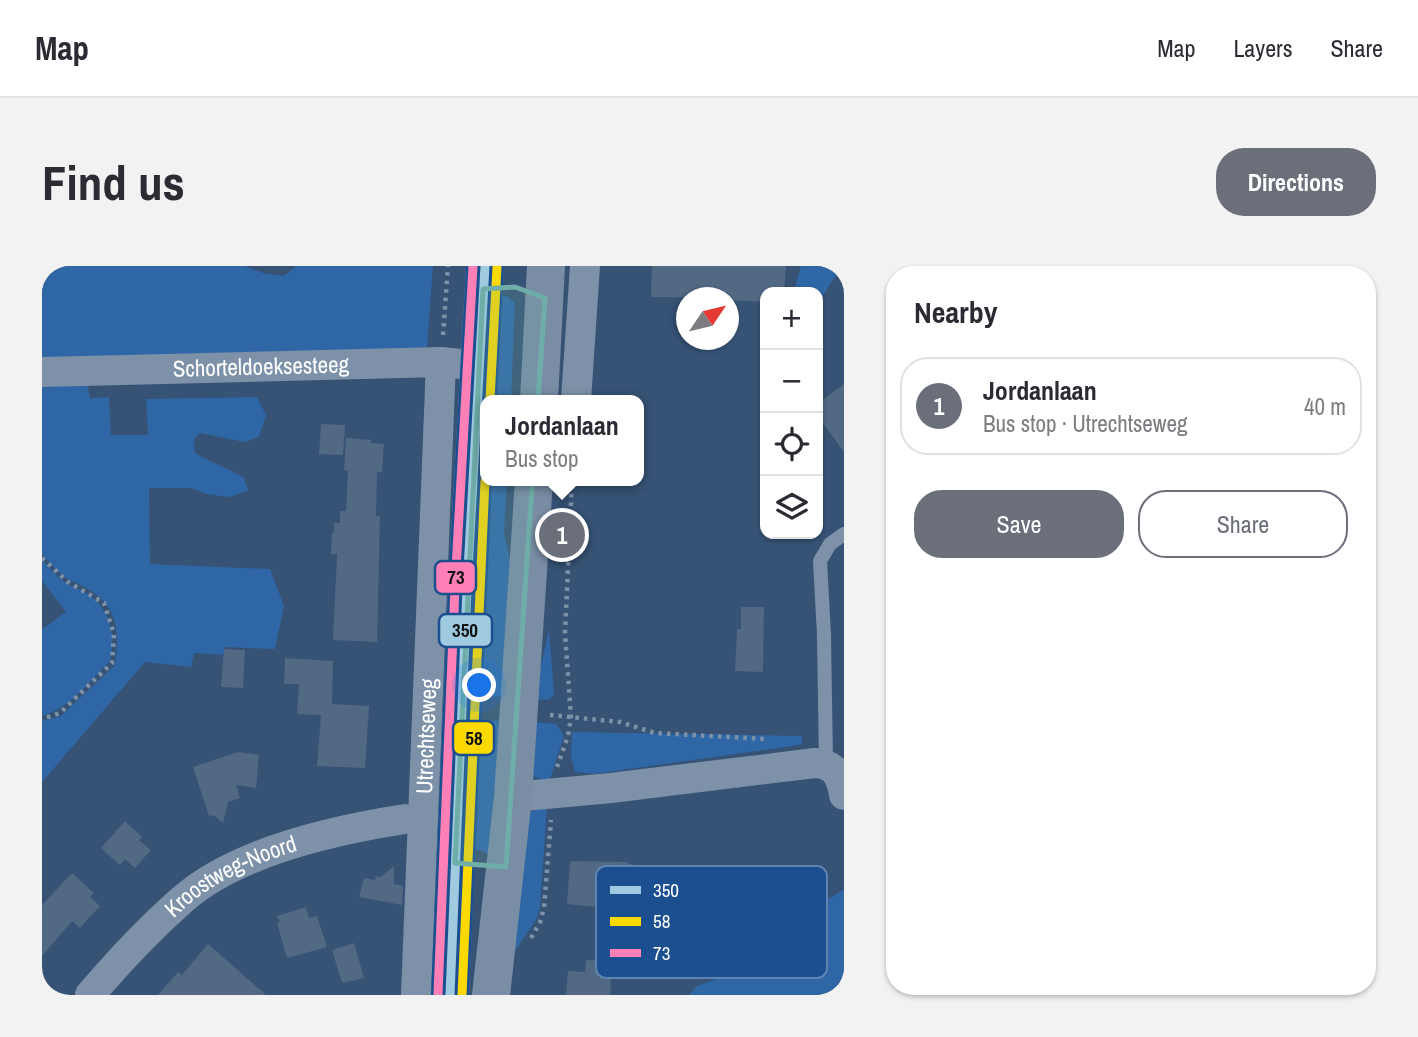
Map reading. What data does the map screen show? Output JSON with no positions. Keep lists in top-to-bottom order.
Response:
{
  "streets": {
    "main road": ["Utrechtseweg"],
    "street": ["Schorteldoeksesteeg", "Kroostweg-Noord"]
  },
  "crossings": [
    ["Schorteldoeksesteeg", "Utrechtseweg"]
  ],
  "lines": ["transit line 350", "transit line 73", "transit line 58"],
  "legend": ["350", "58", "73"],
  "north": "top right",
  "page": {
    "header": "Map",
    "nav": ["Map", "Layers", "Share"],
    "buttons": [
      "Directions",
      ["Save", "Share"]
    ],
    "title": "Find us",
    "heading": "Nearby",
    "map_buttons": ["+", "−"],
    "list": [
      {
        "mark": "1",
        "name": "Jordanlaan",
        "note": "Bus stop · Utrechtseweg",
        "value": "40 m"
      }
    ],
    "popup": ["Jordanlaan", "Bus stop"],
    "pins": "1"
  }
}
